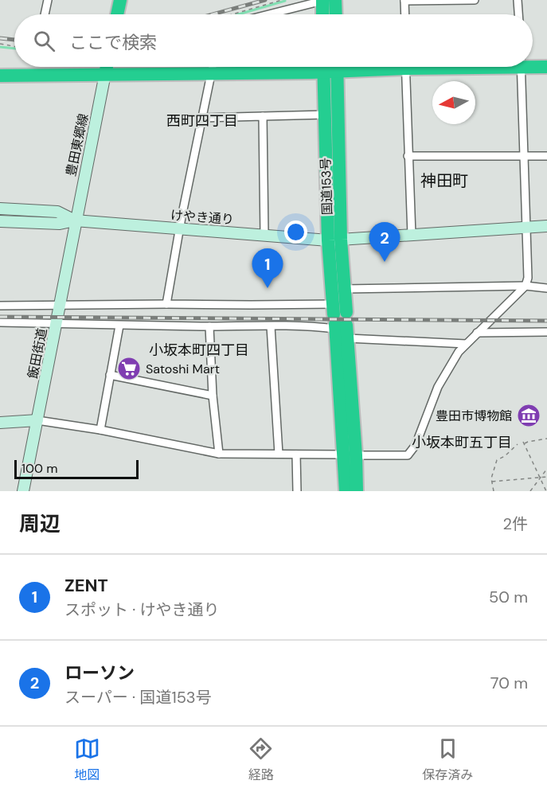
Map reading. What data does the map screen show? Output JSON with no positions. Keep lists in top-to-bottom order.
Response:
{
  "streets": {
    "highway": ["国道153号"],
    "street": ["豊田東郷線", "けやき通り", "飯田街道"]
  },
  "crossings": [
    ["豊田東郷線", "けやき通り"],
    ["豊田東郷線", "飯田街道"],
    ["国道153号", "けやき通り"],
    ["けやき通り", "飯田街道"]
  ],
  "districts": [
    "西町四丁目",
    "神田町",
    "小坂本町四丁目",
    "小坂本町五丁目"
  ],
  "places": {
    "supermarket": ["Satoshi Mart"],
    "museum": ["豊田市博物館"]
  },
  "scale_bar": "100 m",
  "north": "left",
  "page": {
    "search": "ここで検索",
    "pins": ["2", "1"],
    "scale": "100 m",
    "heading": ["周辺", "2件"],
    "list": [
      {
        "mark": "1",
        "name": "ZENT",
        "note": "スポット · けやき通り",
        "value": "50 m"
      },
      {
        "mark": "2",
        "name": "ローソン",
        "note": "スーパー · 国道153号",
        "value": "70 m"
      }
    ],
    "nav": ["地図", "経路", "保存済み"]
  }
}
